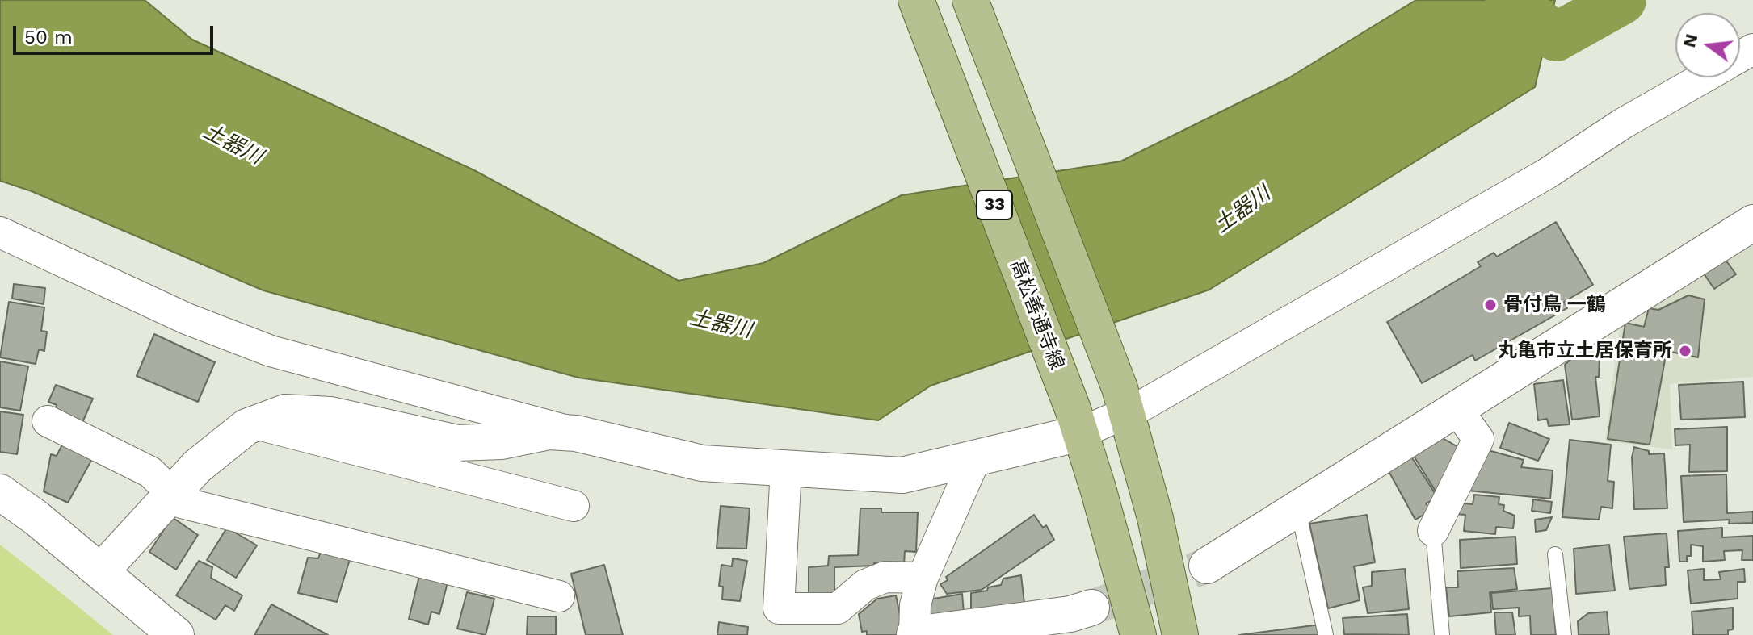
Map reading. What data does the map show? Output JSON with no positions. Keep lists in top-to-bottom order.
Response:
{
  "streets": {
    "main road": ["33", "高松善通寺線"]
  },
  "water": ["土器川"],
  "places": ["骨付鳥 一鶴", "丸亀市立土居保育所"],
  "scale_bar": "50 m",
  "north": "left"
}
